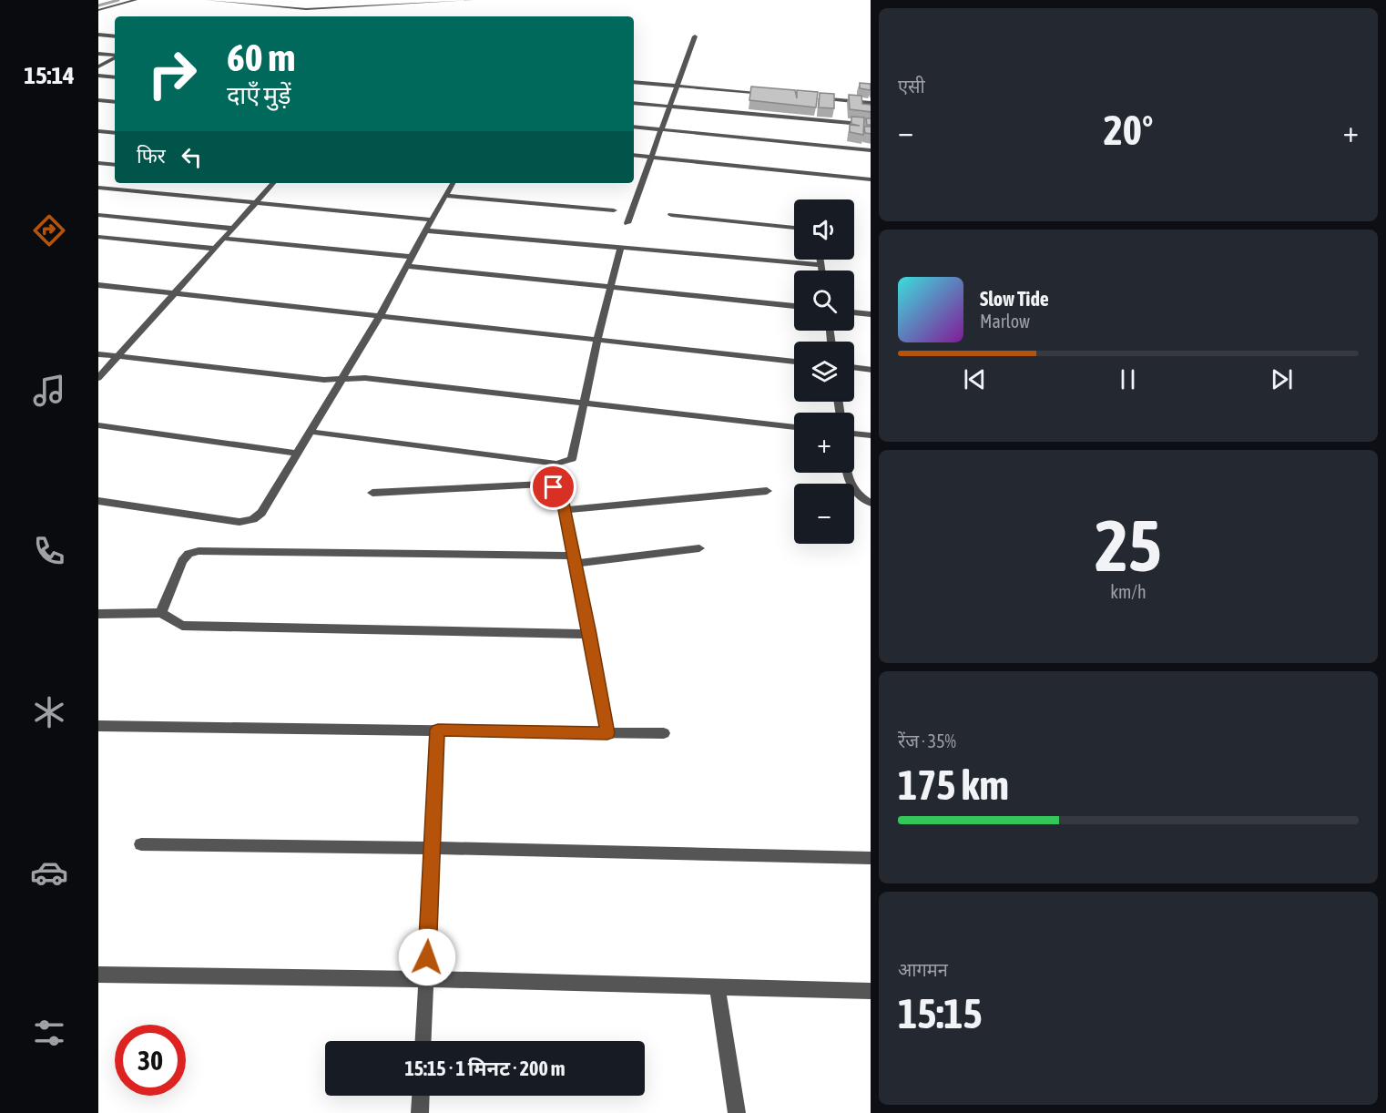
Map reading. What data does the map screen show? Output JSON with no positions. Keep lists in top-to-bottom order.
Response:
{
  "page": {
    "tabs": "15:14",
    "tile": [
      "एसी",
      ["25", "km/h"],
      ["रेंज · 35%", "175 km"],
      ["आगमन", "15:15"]
    ],
    "turn": ["60 m", "दाएँ मुड़ें"],
    "heat": ["−", "20°", "+"],
    "then": "फिर",
    "map_buttons": ["+", "−"],
    "song": ["Slow Tide", "Marlow"],
    "limit": "30",
    "trip": "15:15 · 1 मिनट · 200 m"
  }
}
